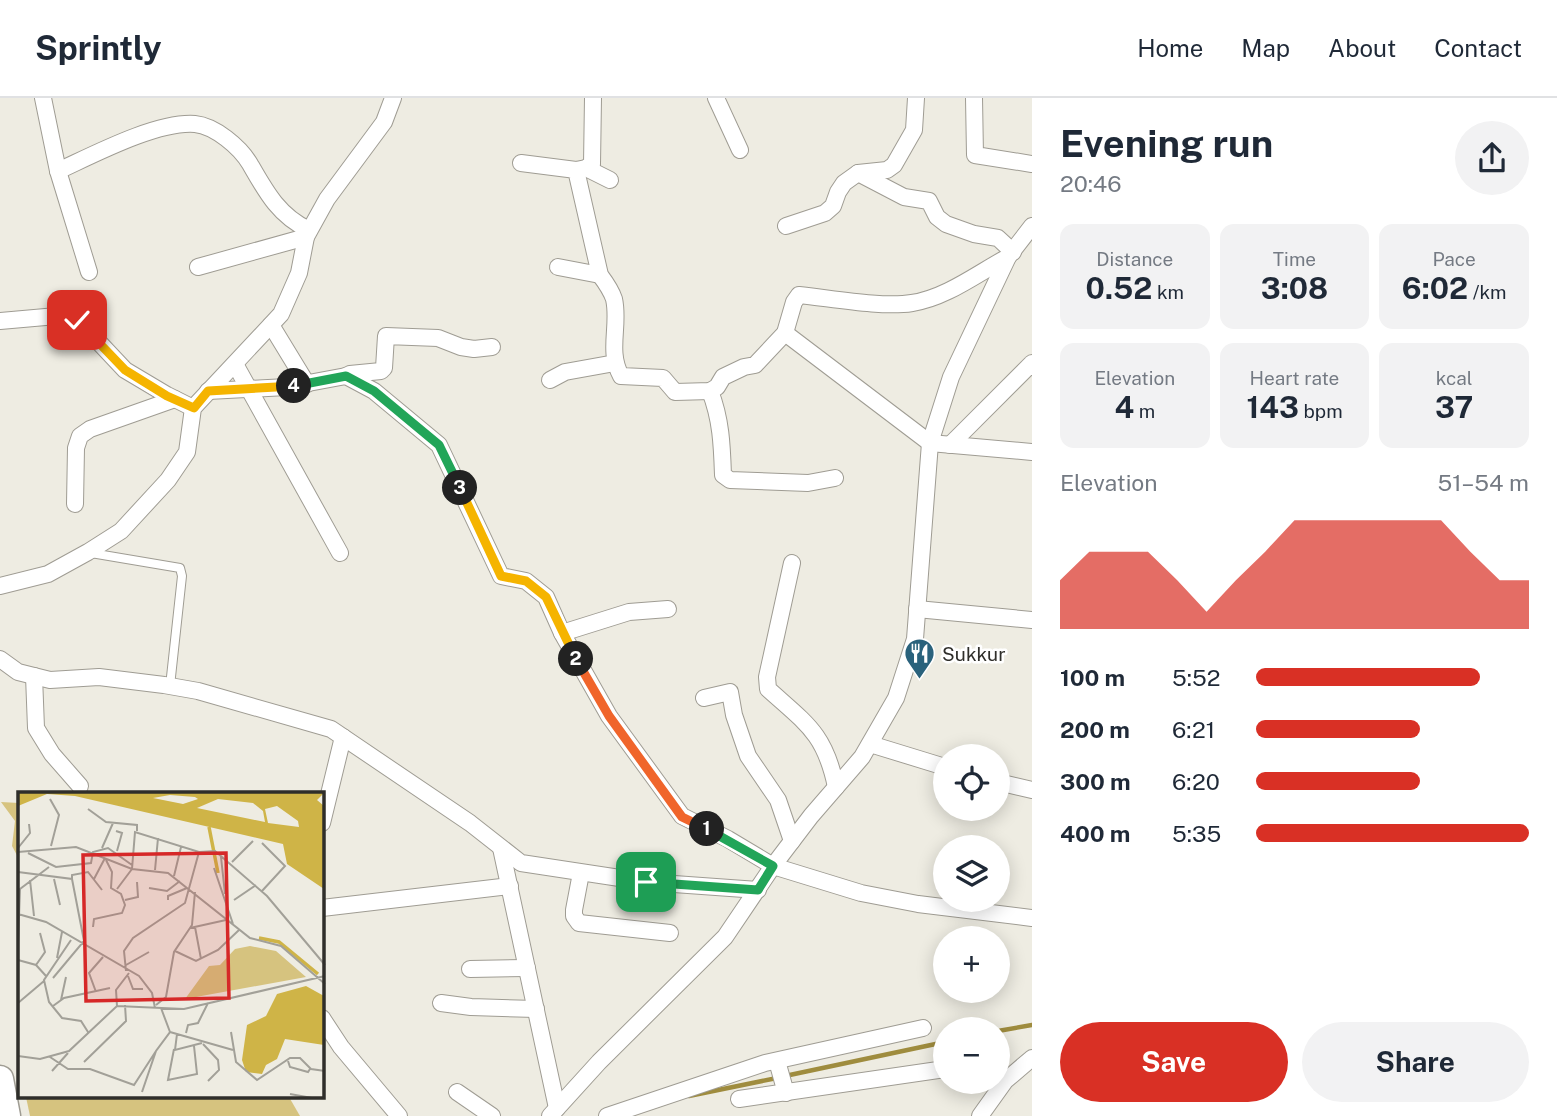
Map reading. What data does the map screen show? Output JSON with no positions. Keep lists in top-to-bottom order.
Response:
{
  "places": {
    "restaurant": ["Sukkur"]
  },
  "page": {
    "header": "Sprintly",
    "nav": [
      "Home",
      "Map",
      "About",
      "Contact"
    ],
    "heading": ["Evening run", "20:46"],
    "stats": [
      ["Distance", "0.52 km"],
      ["Time", "3:08"],
      ["Pace", "6:02 /km"],
      ["Elevation", "4 m"],
      ["Heart rate", "143 bpm"],
      ["kcal", "37"]
    ],
    "pins": [
      "4",
      "3",
      "2",
      "1"
    ],
    "chart": ["Elevation", "51–54 m"],
    "list": [
      {
        "name": "100 m",
        "note": "5:52"
      },
      {
        "name": "200 m",
        "note": "6:21"
      },
      {
        "name": "300 m",
        "note": "6:20"
      },
      {
        "name": "400 m",
        "note": "5:35"
      }
    ],
    "map_buttons": ["+", "−"],
    "buttons": ["Save", "Share"]
  }
}
